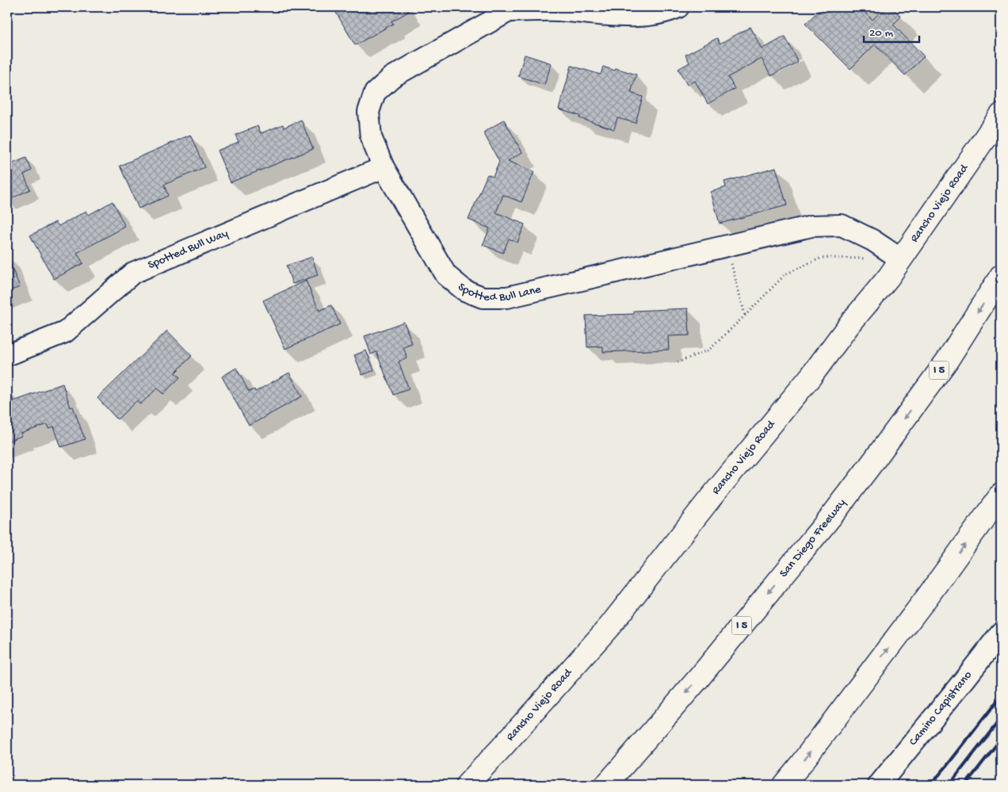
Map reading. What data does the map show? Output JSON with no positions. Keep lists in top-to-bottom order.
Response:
{
  "streets": {
    "main road": ["Rancho Viejo Road", "I 5", "San Diego Freeway"],
    "street": ["Spotted Bull Way", "Spotted Bull Lane", "Camino Capistrano"]
  },
  "crossings": [
    ["Rancho Viejo Road", "Spotted Bull Lane"],
    ["Spotted Bull Way", "Spotted Bull Lane"]
  ],
  "scale_bar": "20 m"
}
